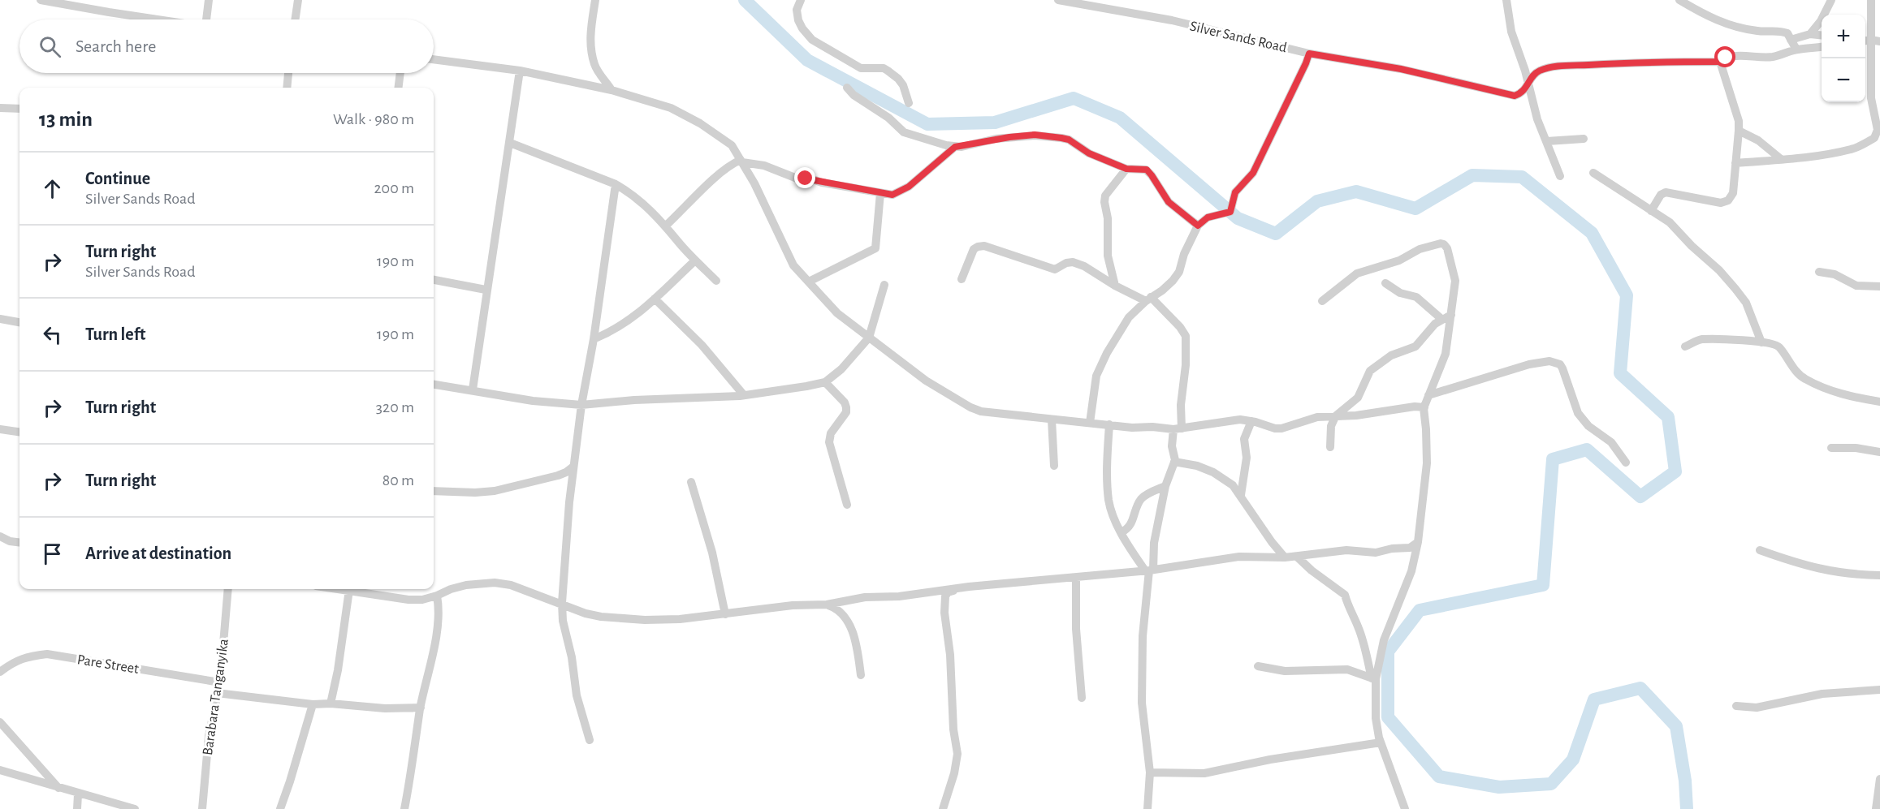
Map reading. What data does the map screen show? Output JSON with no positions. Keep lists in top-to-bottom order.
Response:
{
  "streets": {
    "street": ["Silver Sands Road", "Pare Street", "Barabara Tanganyika"]
  },
  "crossings": [
    ["Pare Street", "Barabara Tanganyika"]
  ],
  "page": {
    "map_buttons": ["+", "−"],
    "search": "Search here",
    "heading": ["13 min", "Walk · 980 m"],
    "list": [
      ["Continue", "Silver Sands Road", "200 m"],
      ["Turn right", "Silver Sands Road", "190 m"],
      ["Turn left", "190 m"],
      ["Turn right", "320 m"],
      ["Turn right", "80 m"],
      "Arrive at destination"
    ]
  }
}
